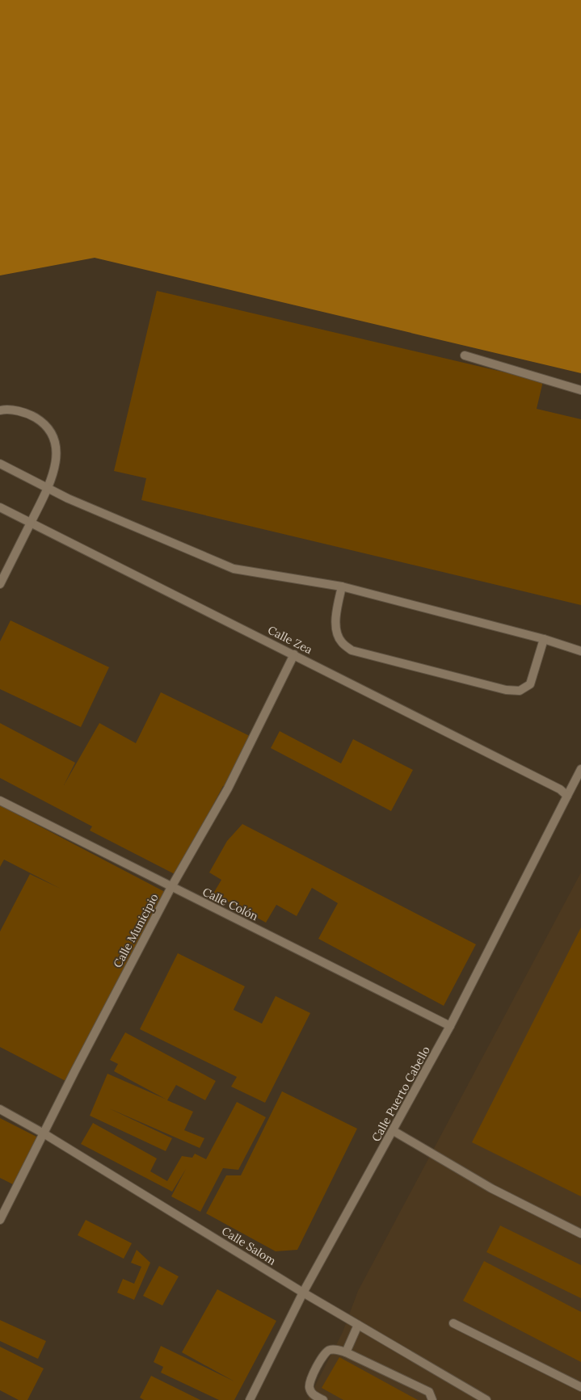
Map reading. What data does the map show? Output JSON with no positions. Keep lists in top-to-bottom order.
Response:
{
  "streets": {
    "street": [
      "Calle Zea",
      "Calle Colón",
      "Calle Municipio",
      "Calle Puerto Cabello",
      "Calle Salom"
    ]
  },
  "crossings": [
    ["Calle Zea", "Calle Municipio"],
    ["Calle Zea", "Calle Puerto Cabello"],
    ["Calle Colón", "Calle Municipio"],
    ["Calle Colón", "Calle Puerto Cabello"],
    ["Calle Municipio", "Calle Salom"],
    ["Calle Puerto Cabello", "Calle Salom"]
  ]
}
